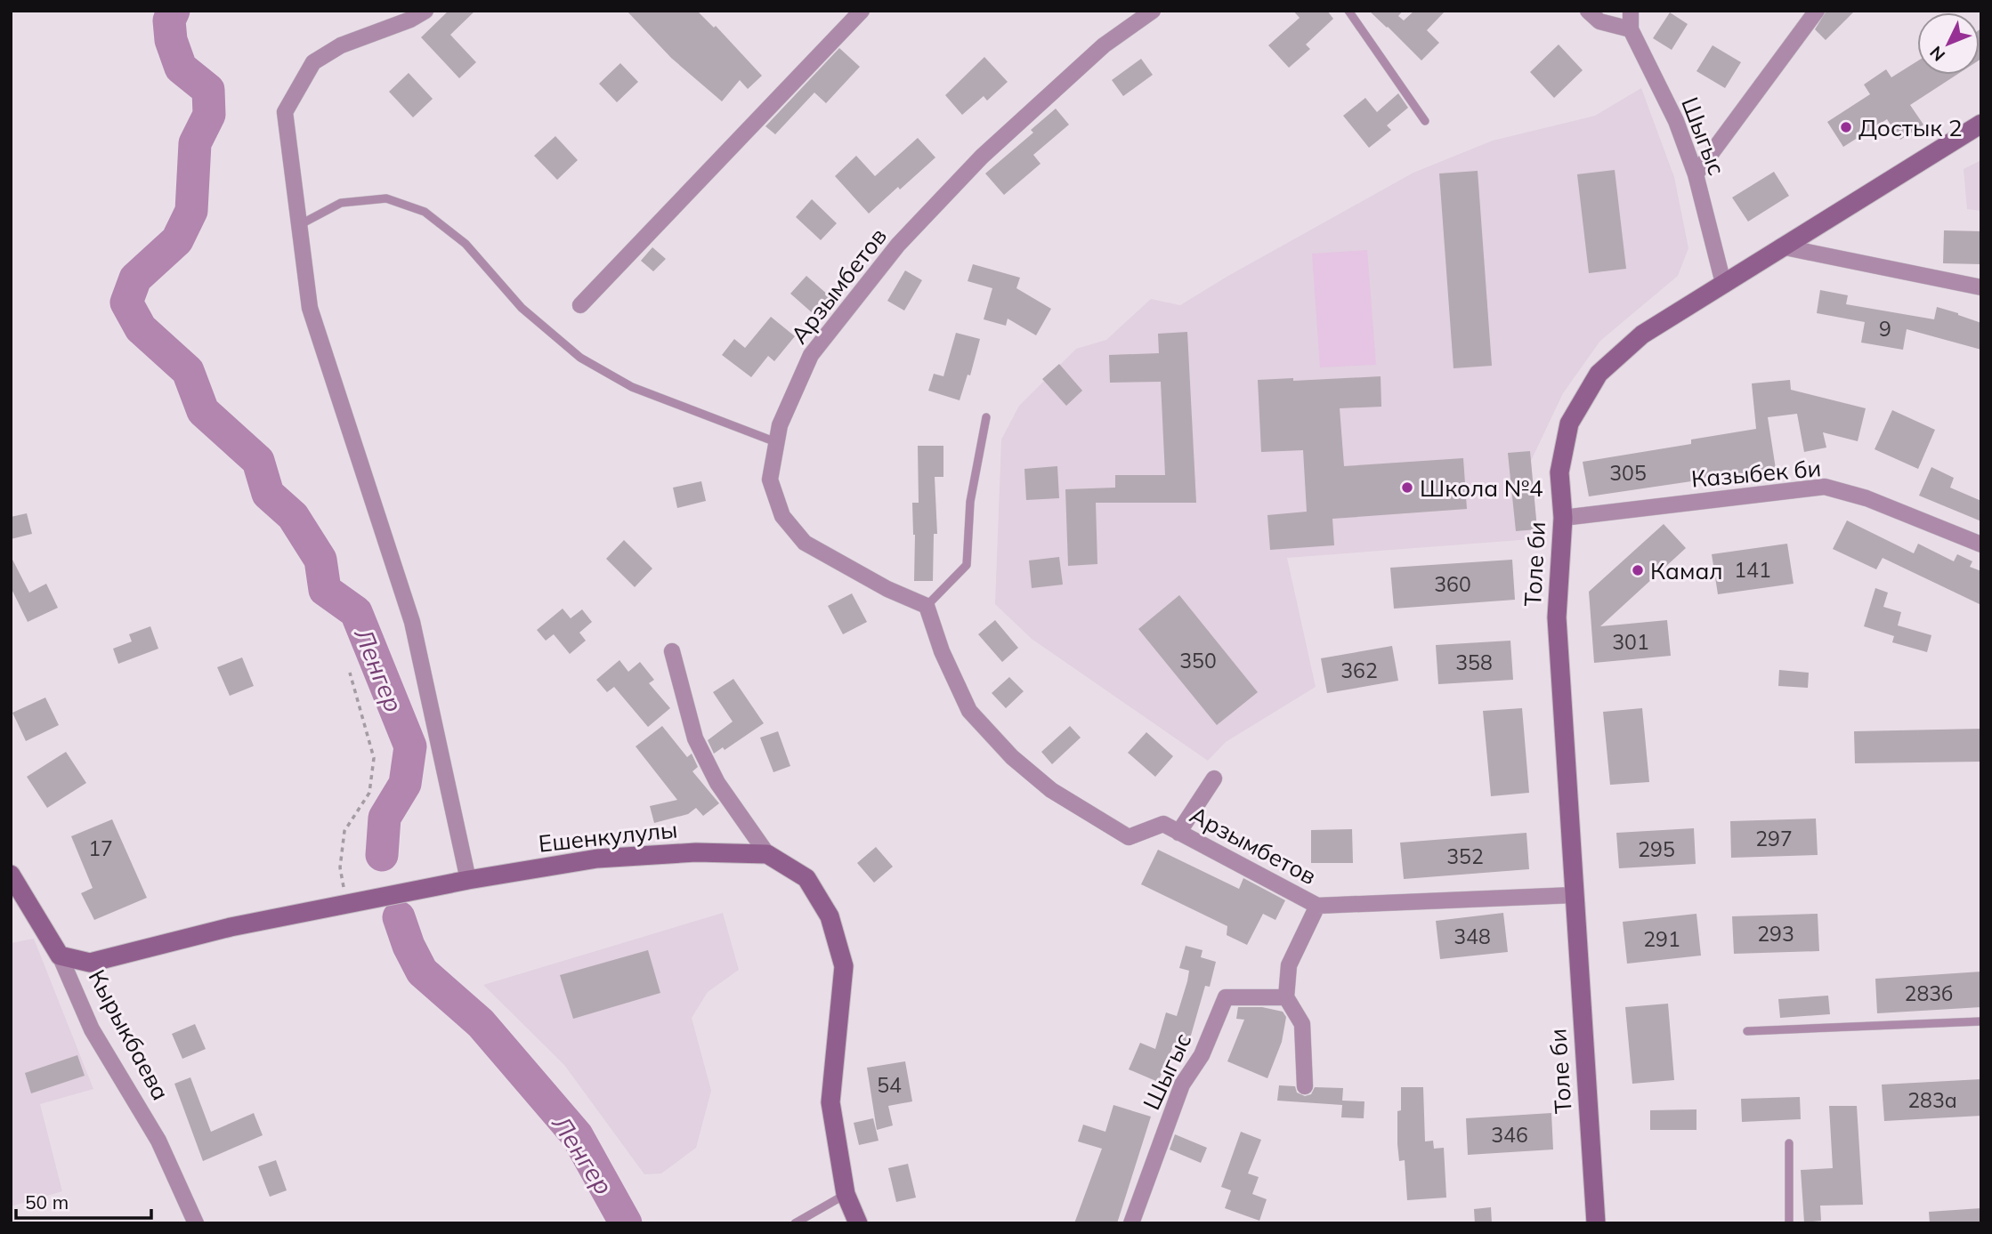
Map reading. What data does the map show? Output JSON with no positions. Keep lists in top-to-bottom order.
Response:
{
  "streets": {
    "main road": ["Толе би", "Ешенкулулы", "Кырыкбаева"],
    "street": ["Шыгыс", "Арзымбетов", "Казыбек би"]
  },
  "crossings": [
    ["Шыгыс", "Толе би"],
    ["Арзымбетов", "Толе би"],
    ["Казыбек би", "Толе би"],
    ["Ешенкулулы", "Кырыкбаева"]
  ],
  "water": ["Ленгер"],
  "places": ["Достык 2", "Школа №4", "Камал"],
  "house_numbers": [
    "9",
    "305",
    "141",
    "360",
    "301",
    "350",
    "358",
    "362",
    "297",
    "17",
    "295",
    "352",
    "293",
    "348",
    "291",
    "283б",
    "54",
    "283а",
    "346"
  ],
  "scale_bar": "50 m",
  "north": "bottom left"
}
